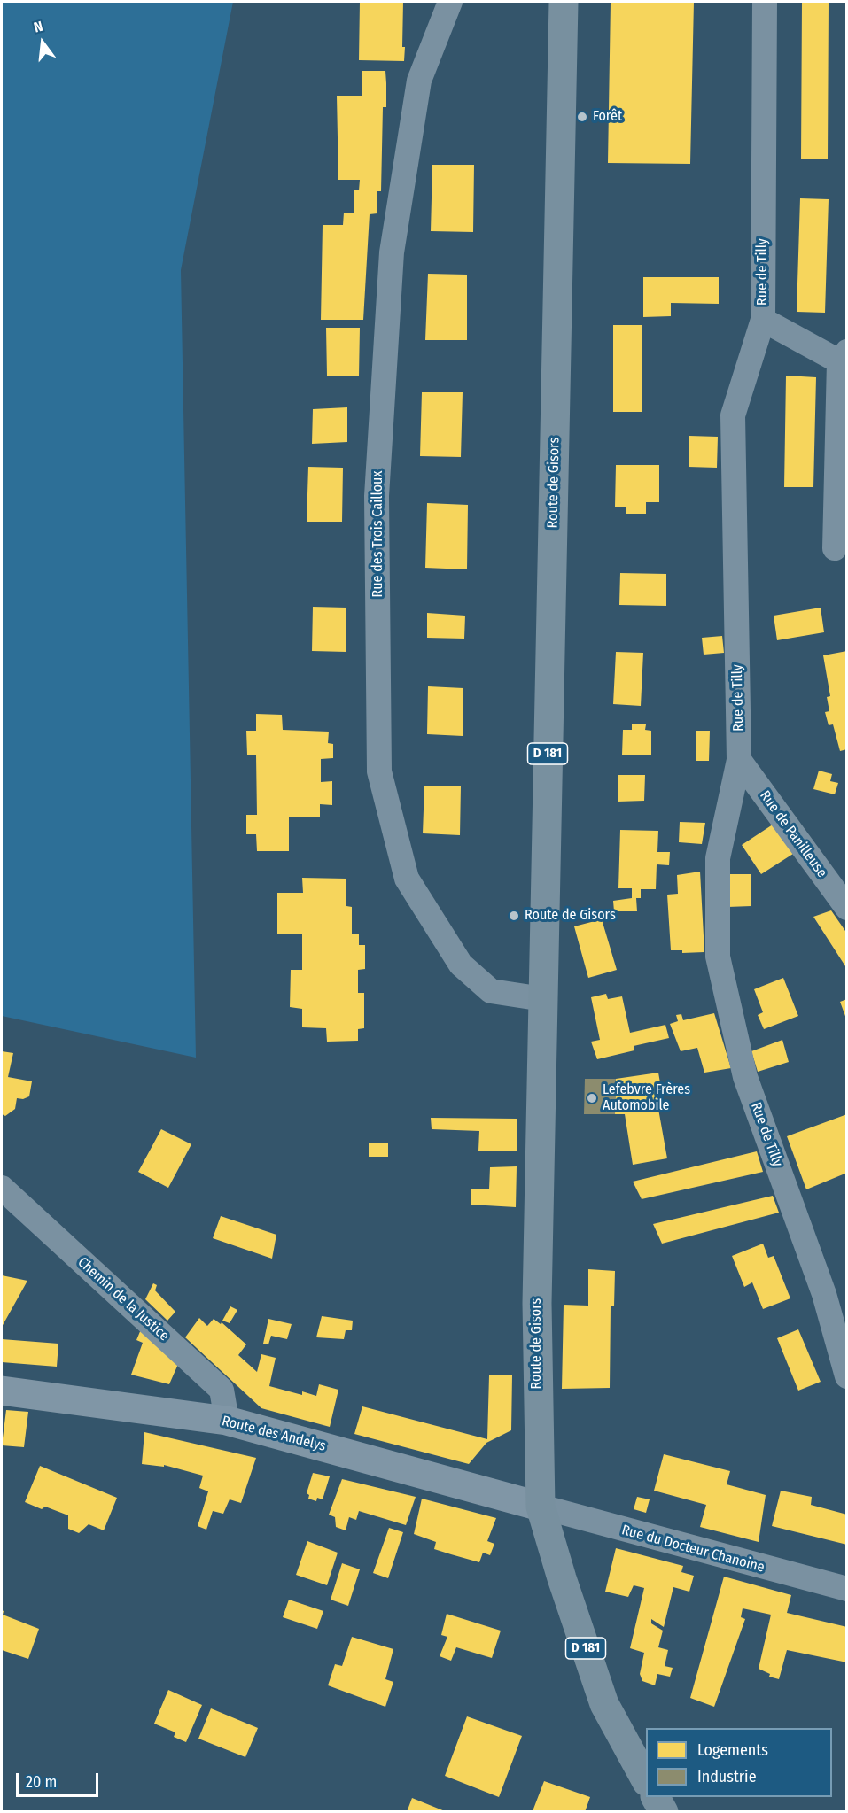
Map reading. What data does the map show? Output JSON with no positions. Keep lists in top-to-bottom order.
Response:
{
  "streets": {
    "main road": ["Route de Gisors", "D 181", "Route des Andelys"],
    "street": [
      "Rue de Tilly",
      "Rue des Trois Cailloux",
      "Rue de Panilleuse",
      "Chemin de la Justice",
      "Rue du Docteur Chanoine"
    ]
  },
  "crossings": [
    ["Rue de Tilly", "Rue de Panilleuse"],
    ["Route de Gisors", "Rue des Trois Cailloux"],
    ["Route de Gisors", "D 181"],
    ["Route de Gisors", "Route des Andelys"],
    ["Route de Gisors", "Rue du Docteur Chanoine"],
    ["D 181", "Route des Andelys"],
    ["D 181", "Rue du Docteur Chanoine"],
    ["Chemin de la Justice", "Route des Andelys"],
    ["Route des Andelys", "Rue du Docteur Chanoine"]
  ],
  "places": ["Forêt", "Route de Gisors", "Lefebvre Frères Automobile"],
  "legend": ["Logements", "Industrie"],
  "scale_bar": "20 m",
  "north": "top"
}
